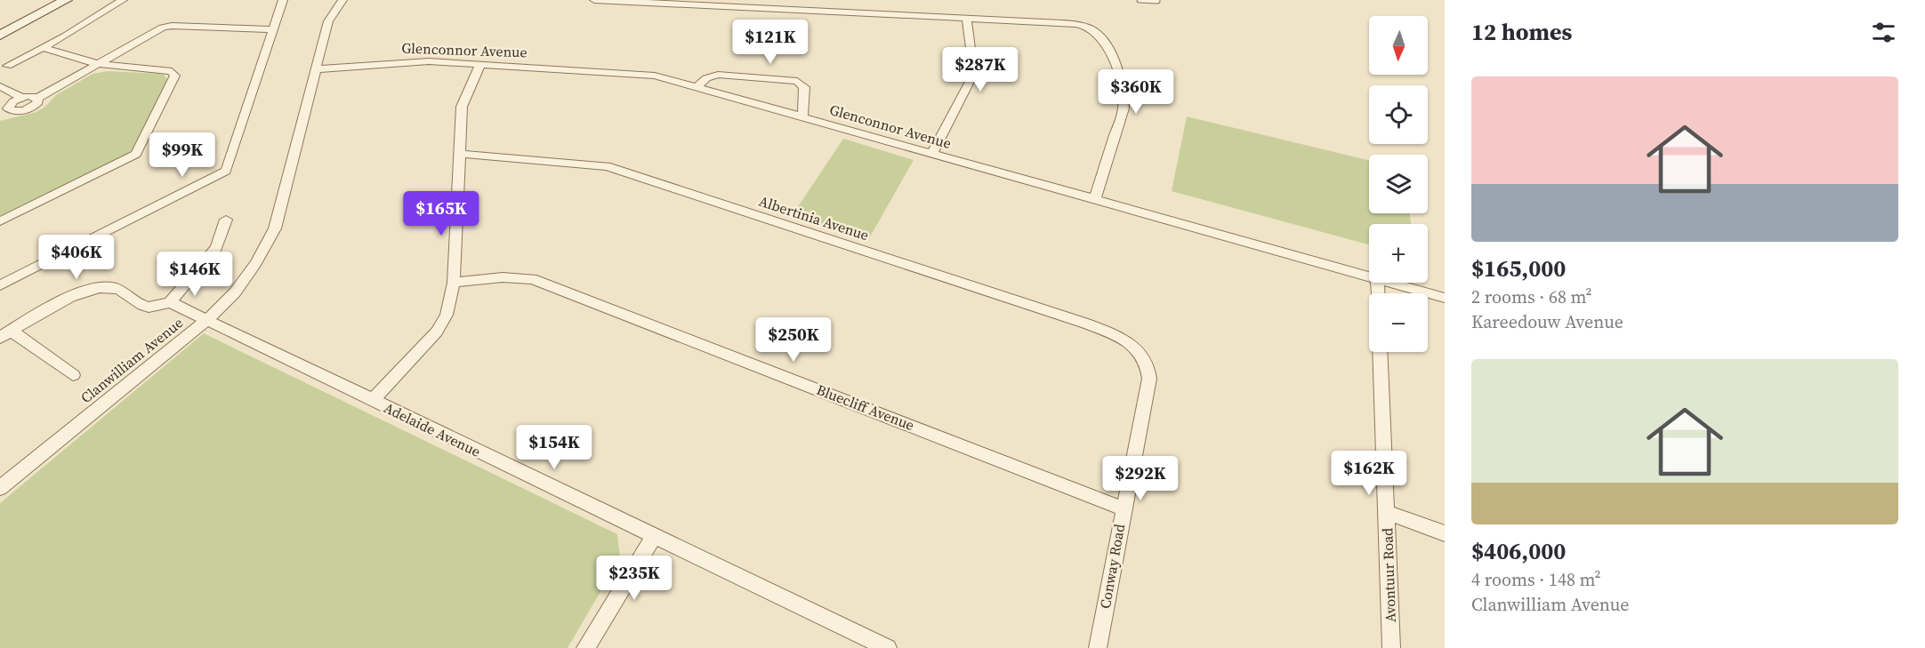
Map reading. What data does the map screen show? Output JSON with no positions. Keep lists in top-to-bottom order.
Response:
{
  "streets": {
    "street": [
      "Glenconnor Avenue",
      "Albertinia Avenue",
      "Clanwilliam Avenue",
      "Bluecliff Avenue",
      "Adelaide Avenue",
      "Conway Road",
      "Avontuur Road"
    ]
  },
  "crossings": [
    ["Glenconnor Avenue", "Clanwilliam Avenue"],
    ["Albertinia Avenue", "Conway Road"],
    ["Clanwilliam Avenue", "Adelaide Avenue"],
    ["Bluecliff Avenue", "Conway Road"]
  ],
  "north": "bottom",
  "page": {
    "heading": "12 homes",
    "map_buttons": ["+", "−"],
    "price": [
      "$121K",
      "$287K",
      "$360K",
      "$99K",
      "$165K",
      "$406K",
      "$146K",
      "$250K",
      "$154K",
      "$162K",
      "$292K",
      "$235K"
    ],
    "list": [
      {
        "name": "$165,000",
        "note": "2 rooms · 68 m² · Kareedouw Avenue"
      },
      {
        "name": "$406,000",
        "note": "4 rooms · 148 m² · Clanwilliam Avenue"
      }
    ]
  }
}
